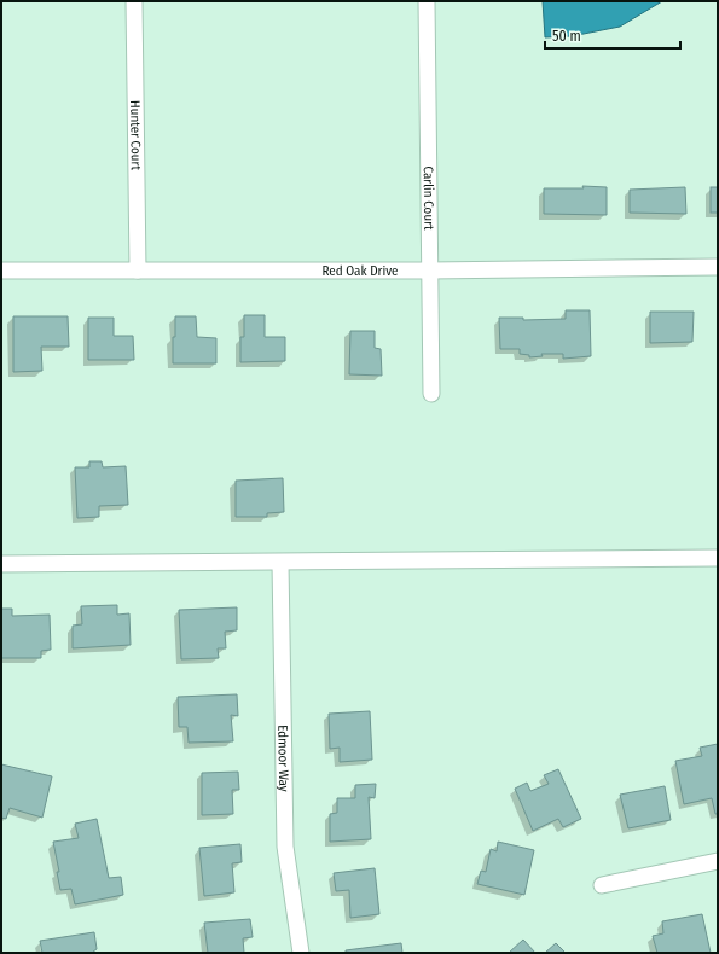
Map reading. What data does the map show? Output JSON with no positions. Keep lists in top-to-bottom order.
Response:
{
  "streets": {
    "street": [
      "Hunter Court",
      "Carlin Court",
      "Red Oak Drive",
      "Edmoor Way"
    ]
  },
  "crossings": [
    ["Hunter Court", "Red Oak Drive"],
    ["Carlin Court", "Red Oak Drive"]
  ],
  "scale_bar": "50 m"
}
